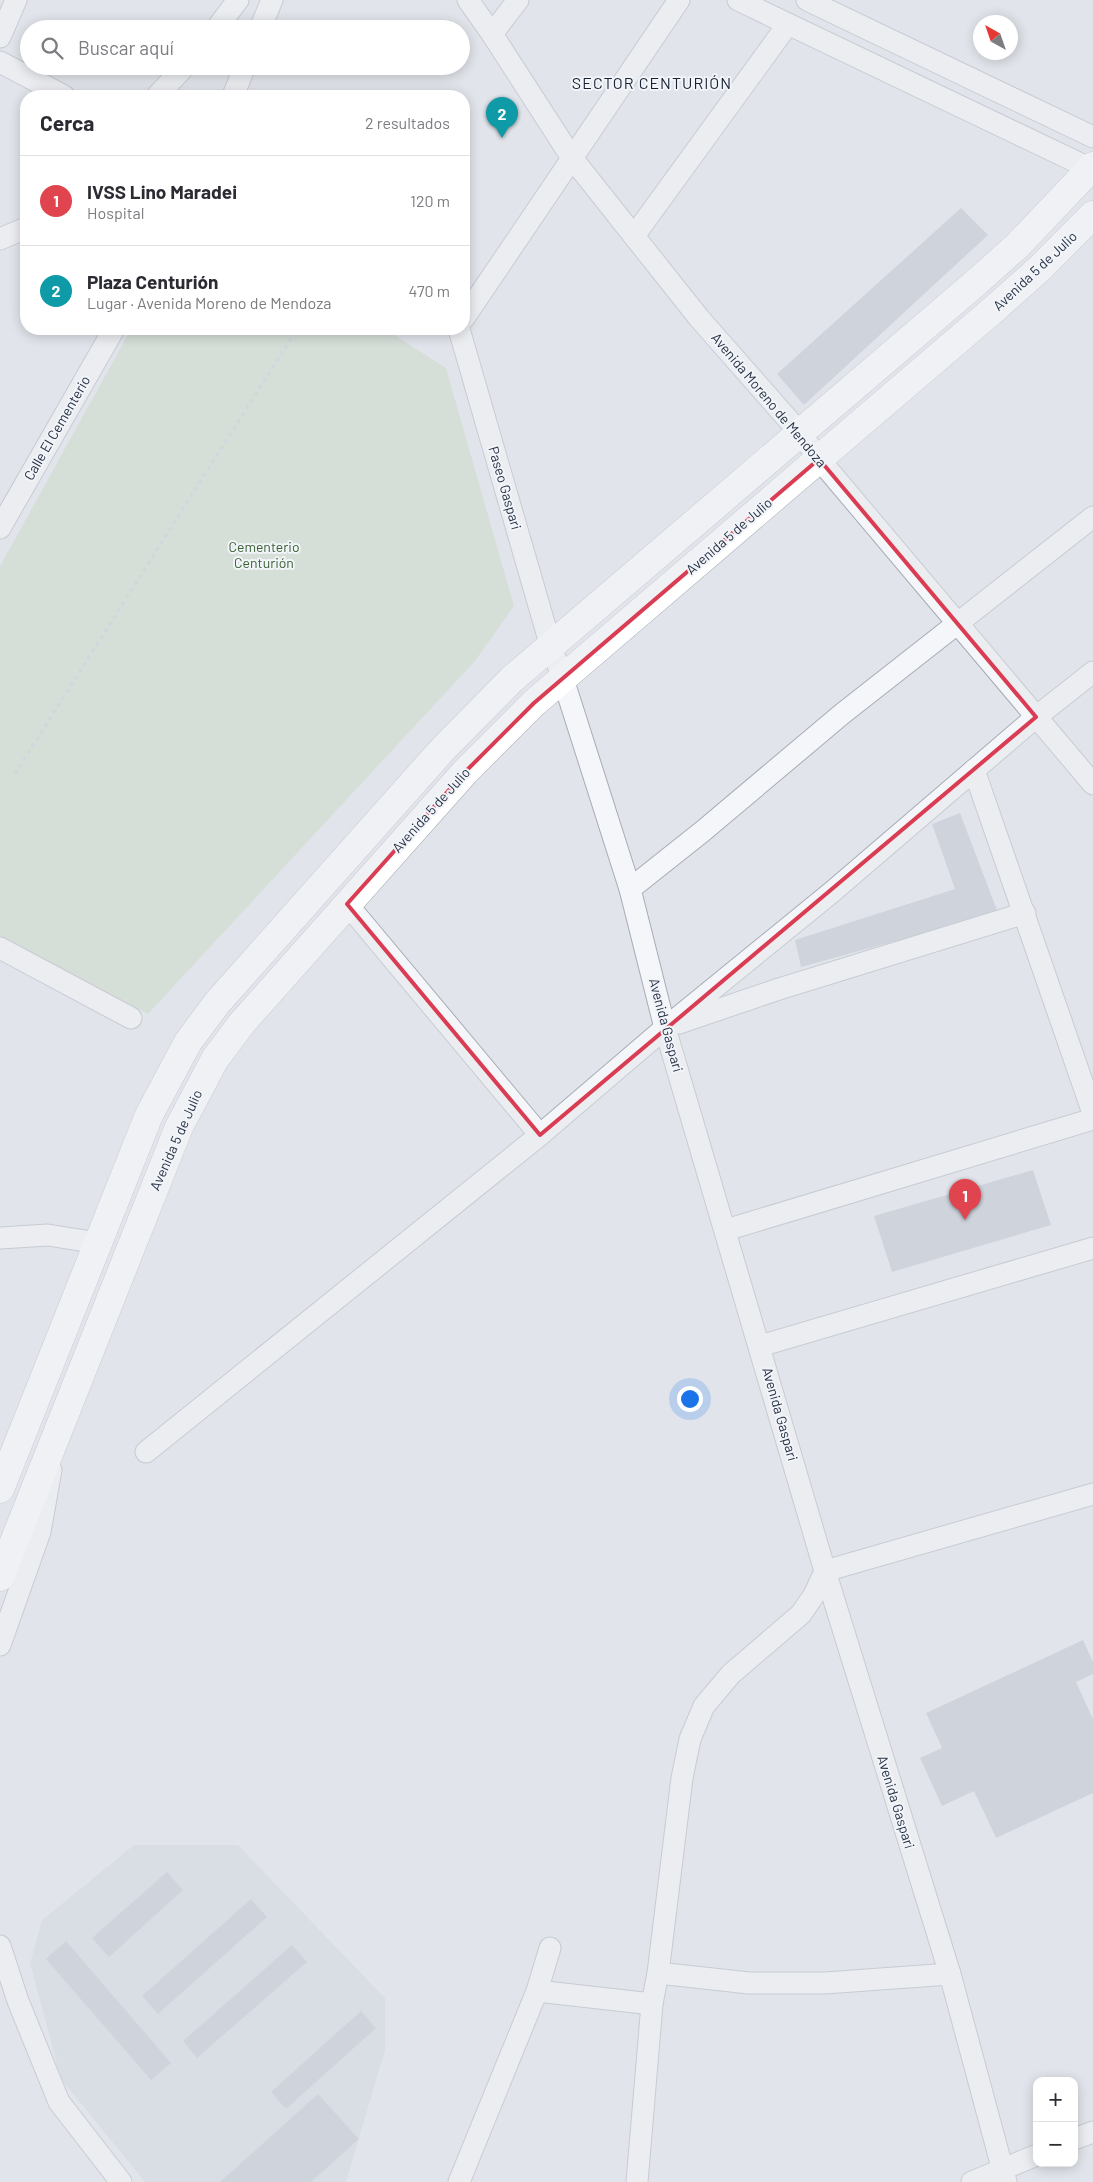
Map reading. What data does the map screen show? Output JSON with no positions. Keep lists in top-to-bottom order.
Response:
{
  "streets": {
    "street": [
      "Avenida 5 de Julio",
      "Avenida Moreno de Mendoza",
      "Calle El Cementerio",
      "Paseo Gaspari",
      "Avenida Gaspari"
    ]
  },
  "crossings": [
    ["Avenida 5 de Julio", "Avenida Moreno de Mendoza"],
    ["Avenida 5 de Julio", "Avenida Gaspari"],
    ["Paseo Gaspari", "Avenida Gaspari"]
  ],
  "districts": ["SECTOR CENTURIÓN"],
  "parks": ["Cementerio Centurión"],
  "north": "top left",
  "page": {
    "search": "Buscar aquí",
    "heading": ["Cerca", "2 resultados"],
    "pins": ["2", "1"],
    "list": [
      {
        "mark": "1",
        "name": "IVSS Lino Maradei",
        "note": "Hospital",
        "value": "120 m"
      },
      {
        "mark": "2",
        "name": "Plaza Centurión",
        "note": "Lugar · Avenida Moreno de Mendoza",
        "value": "470 m"
      }
    ],
    "map_buttons": ["+", "−"]
  }
}
